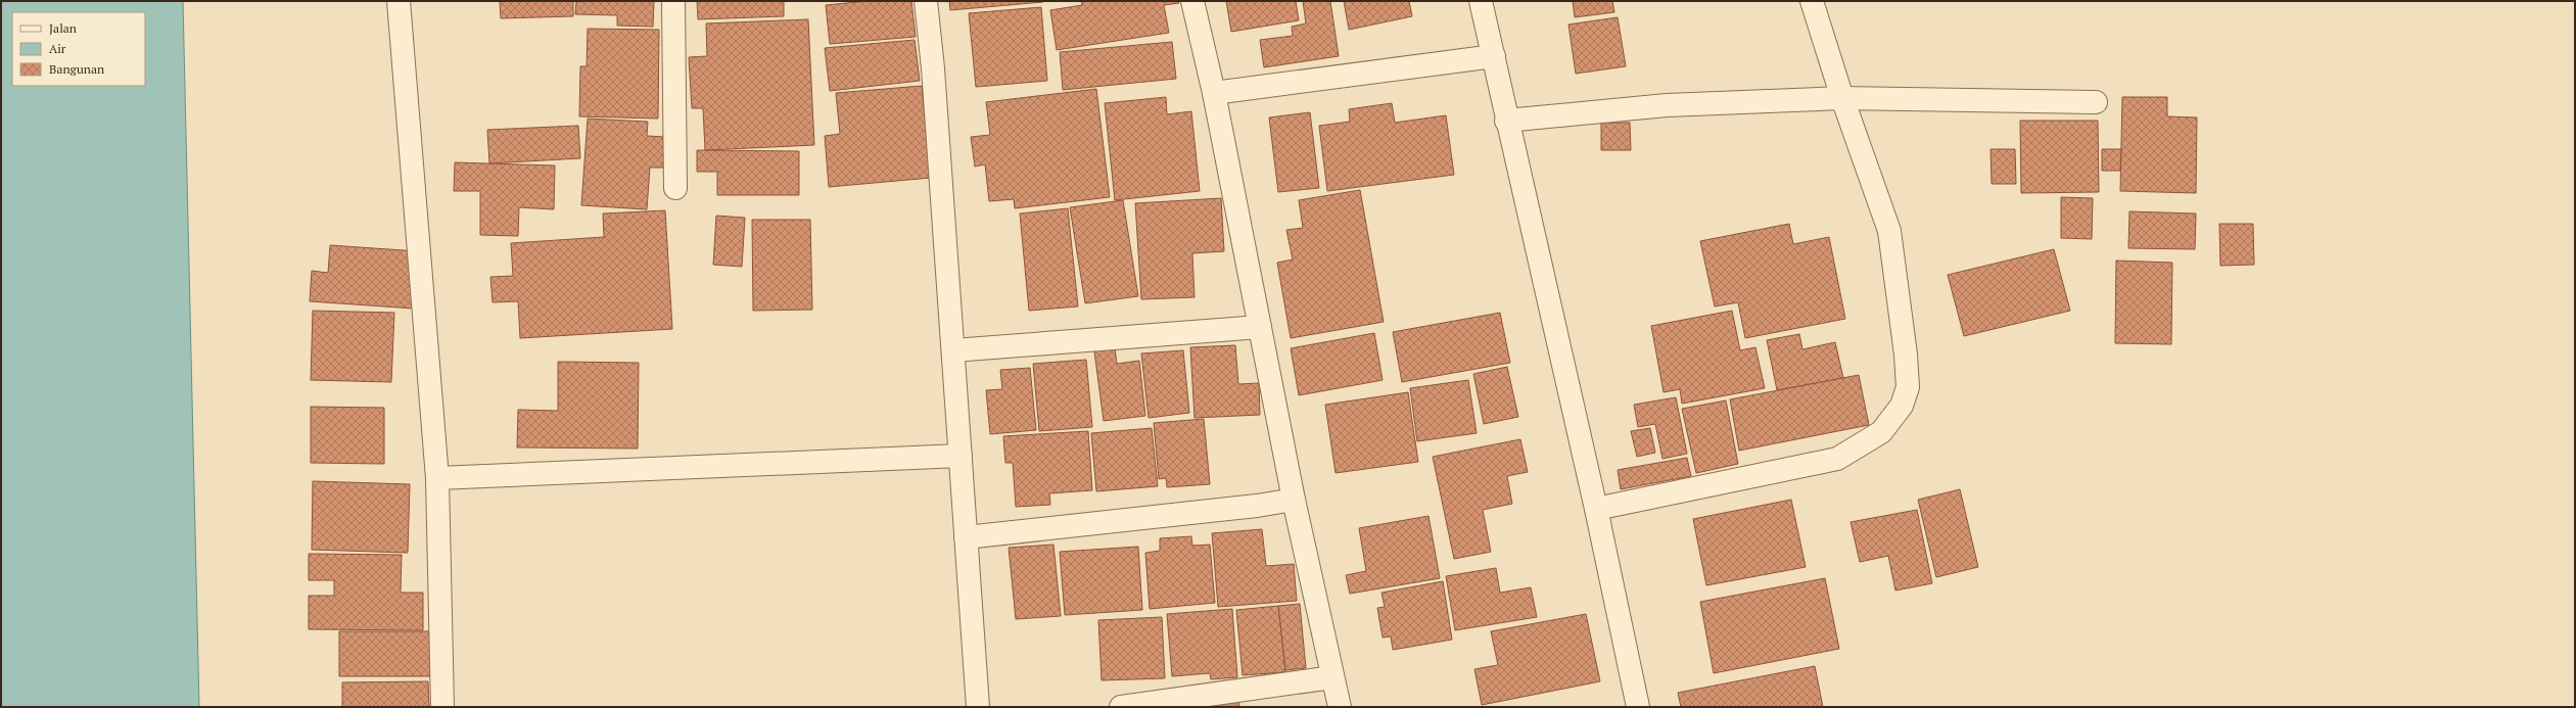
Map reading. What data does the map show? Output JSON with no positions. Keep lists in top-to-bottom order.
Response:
{
  "legend": ["Jalan", "Air", "Bangunan"]
}
